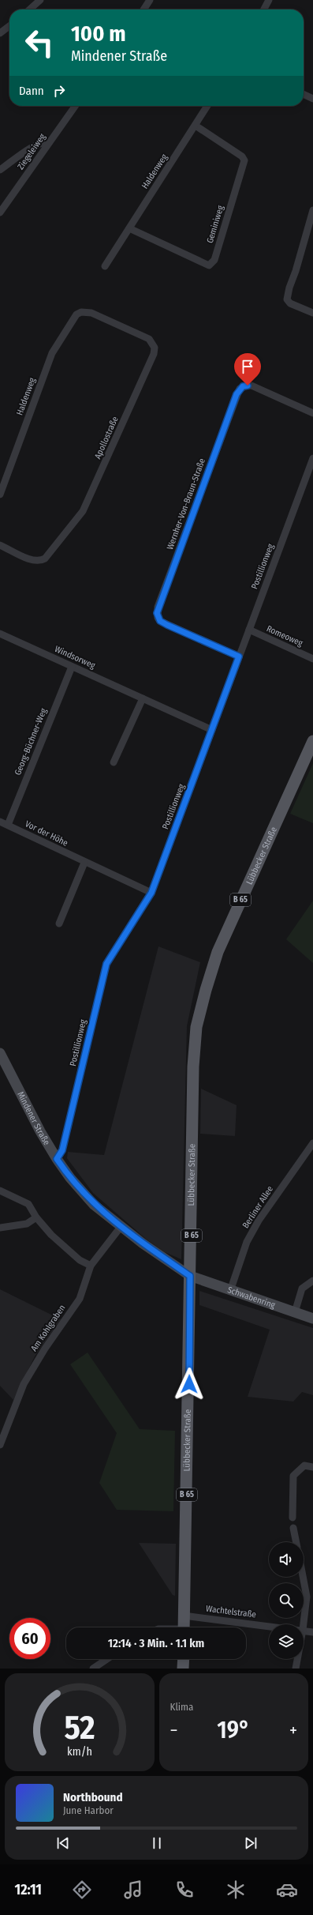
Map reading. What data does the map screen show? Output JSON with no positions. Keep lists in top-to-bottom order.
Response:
{
  "streets": {
    "main road": ["Lübbecker Straße", "B 65"],
    "street": [
      "Ziegeleiweg",
      "Haldenweg",
      "Geminiweg",
      "Apollostraße",
      "Wernher-Von-Braun-Straße",
      "Postillionweg",
      "Romeoweg",
      "Windsorweg",
      "Georg-Büchner-Weg",
      "Vor der Höhe",
      "Mindener Straße",
      "Berliner Allee",
      "Schwabenring",
      "Am Kohlgraben",
      "Wachtelstraße"
    ]
  },
  "crossings": [
    ["Haldenweg", "Geminiweg"],
    ["Haldenweg", "Apollostraße"],
    ["Wernher-Von-Braun-Straße", "Postillionweg"],
    ["Postillionweg", "Romeoweg"],
    ["Postillionweg", "Windsorweg"],
    ["Postillionweg", "Vor der Höhe"],
    ["Postillionweg", "Mindener Straße"],
    ["Windsorweg", "Georg-Büchner-Weg"],
    ["Georg-Büchner-Weg", "Vor der Höhe"],
    ["Lübbecker Straße", "Mindener Straße"],
    ["Lübbecker Straße", "Schwabenring"],
    ["Lübbecker Straße", "Wachtelstraße"],
    ["Mindener Straße", "Schwabenring"],
    ["Mindener Straße", "Am Kohlgraben"],
    ["Berliner Allee", "Schwabenring"]
  ],
  "page": {
    "turn": ["100 m", "Mindener Straße"],
    "then": "Dann",
    "limit": "60",
    "trip": "12:14 · 3 Min. · 1.1 km",
    "tile": "Klima",
    "heat": ["−", "19°", "+"],
    "song": ["Northbound", "June Harbor"],
    "tabs": "12:11",
    "gauge": ["52", "km/h"]
  }
}
